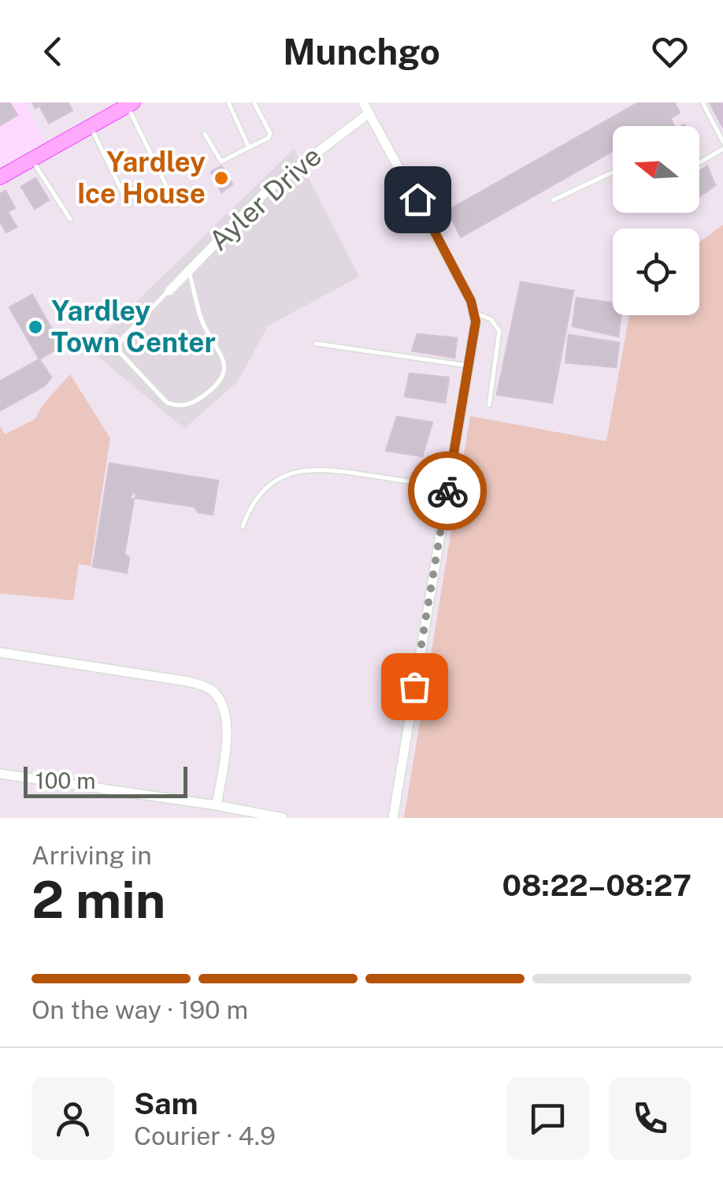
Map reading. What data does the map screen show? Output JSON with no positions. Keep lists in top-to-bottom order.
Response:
{
  "streets": {
    "street": ["Ayler Drive"]
  },
  "places": ["Yardley Ice House", "Yardley Town Center"],
  "scale_bar": "100 m",
  "north": "left",
  "page": {
    "header": "Munchgo",
    "scale": "100 m",
    "heading": ["2 min", "Arriving in", "08:22–08:27"],
    "panel": ["Sam", "Courier · 4.9"],
    "bar": "On the way · 190 m"
  }
}
